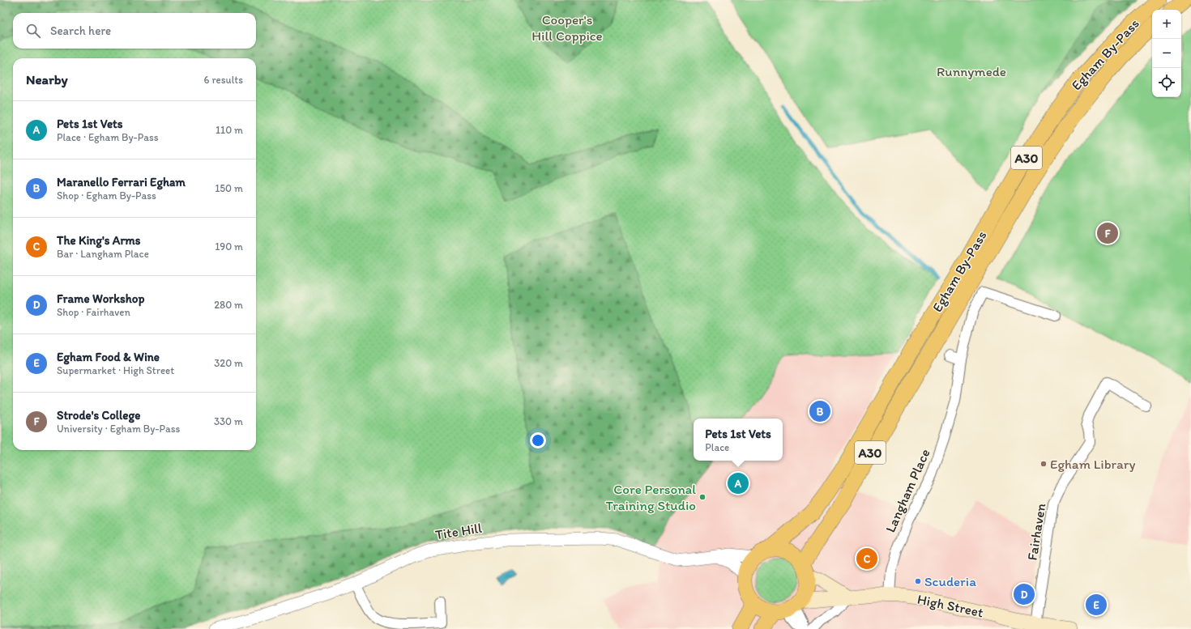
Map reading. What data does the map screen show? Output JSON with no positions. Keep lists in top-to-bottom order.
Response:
{
  "streets": {
    "main road": ["Egham By-Pass", "A30", "High Street"],
    "street": ["Langham Place", "Tite Hill", "Fairhaven"]
  },
  "crossings": [
    ["Egham By-Pass", "Tite Hill"],
    ["Egham By-Pass", "High Street"],
    ["Langham Place", "High Street"],
    ["Tite Hill", "High Street"],
    ["Fairhaven", "High Street"]
  ],
  "parks": ["Cooper's Hill Coppice", "Runnymede"],
  "places": ["Egham Library", "Core Personal Training Studio", "Scuderia"],
  "page": {
    "map_buttons": ["+", "−"],
    "search": "Search here",
    "heading": ["Nearby", "6 results"],
    "list": [
      {
        "mark": "A",
        "name": "Pets 1st Vets",
        "note": "Place · Egham By-Pass",
        "value": "110 m"
      },
      {
        "mark": "B",
        "name": "Maranello Ferrari Egham",
        "note": "Shop · Egham By-Pass",
        "value": "150 m"
      },
      {
        "mark": "C",
        "name": "The King's Arms",
        "note": "Bar · Langham Place",
        "value": "190 m"
      },
      {
        "mark": "D",
        "name": "Frame Workshop",
        "note": "Shop · Fairhaven",
        "value": "280 m"
      },
      {
        "mark": "E",
        "name": "Egham Food & Wine",
        "note": "Supermarket · High Street",
        "value": "320 m"
      },
      {
        "mark": "F",
        "name": "Strode's College",
        "note": "University · Egham By-Pass",
        "value": "330 m"
      }
    ],
    "pins": [
      "F",
      "B",
      "A",
      "C",
      "D",
      "E"
    ],
    "popup": ["Pets 1st Vets", "Place"]
  }
}
